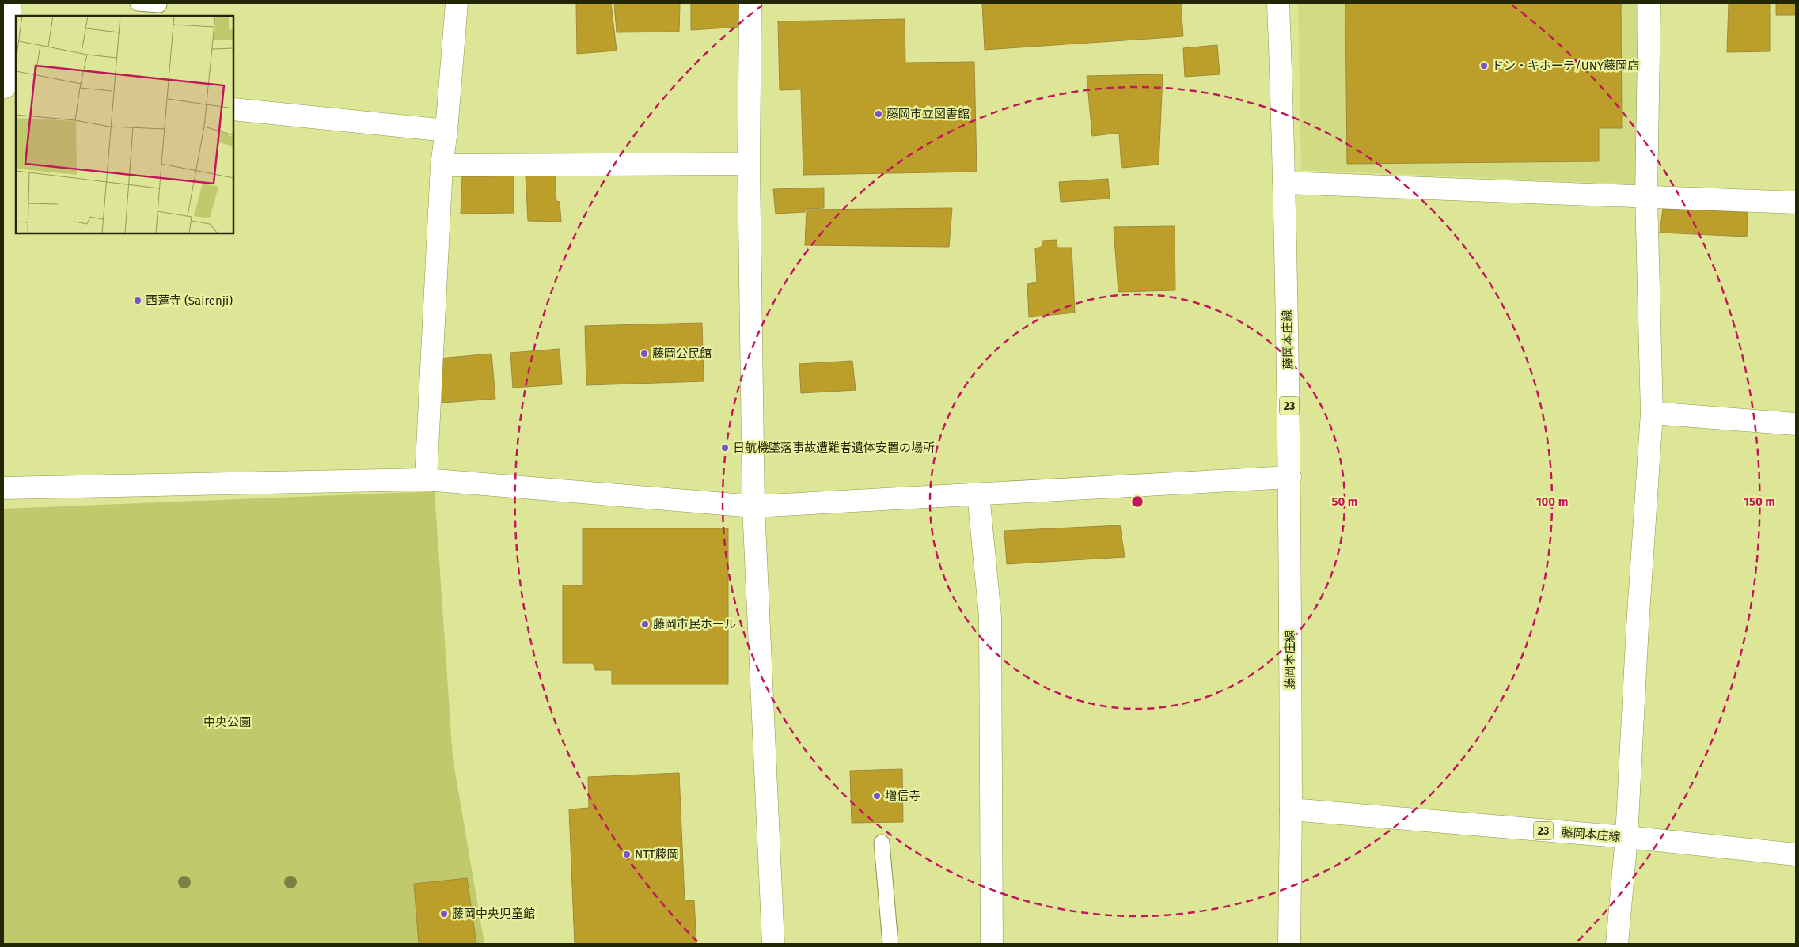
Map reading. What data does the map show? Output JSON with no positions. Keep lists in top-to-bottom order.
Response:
{
  "streets": {
    "street": ["藤岡本庄線", "23"]
  },
  "parks": ["中央公園"],
  "places": [
    "ドン・キホーテ/UNY藤岡店",
    "藤岡市立図書館",
    "西蓮寺 (Sairenji)",
    "藤岡公民館",
    "日航機墜落事故遭難者遺体安置の場所",
    "藤岡市民ホール",
    "増信寺",
    "NTT藤岡",
    "藤岡中央児童館"
  ],
  "rings": ["50 m", "100 m", "150 m"]
}
